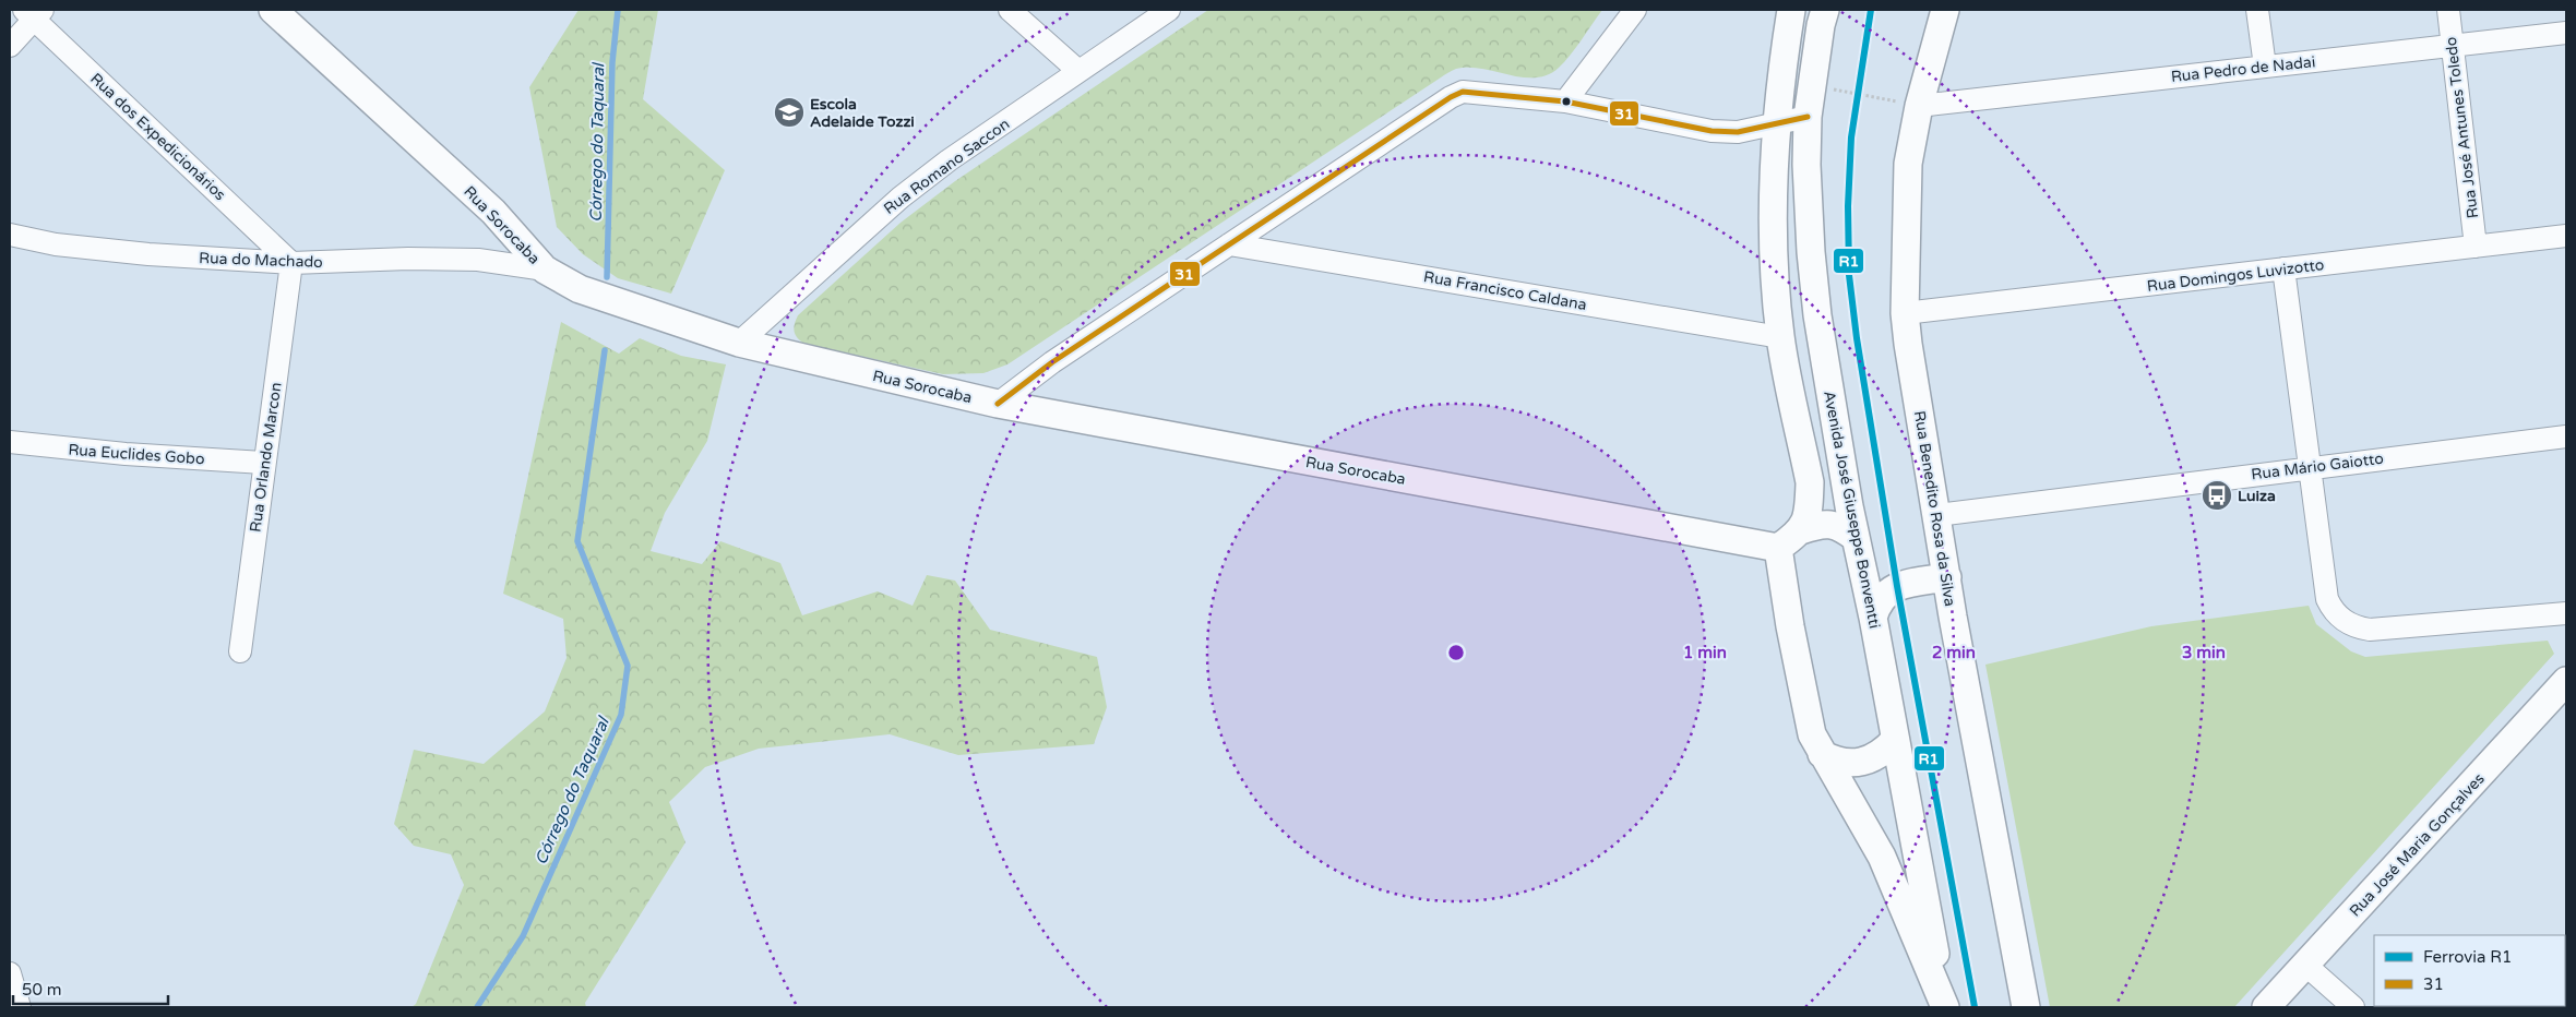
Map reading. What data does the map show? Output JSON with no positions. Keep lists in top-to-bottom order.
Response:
{
  "streets": {
    "street": [
      "Rua Pedro de Nadai",
      "Rua José Antunes Toledo",
      "Rua dos Expedicionários",
      "Rua Romano Saccon",
      "Rua Sorocaba",
      "Rua do Machado",
      "Rua Domingos Luvizotto",
      "Rua Francisco Caldana",
      "Rua Euclides Gobo",
      "Rua Orlando Marcon",
      "Rua Mário Gaiotto",
      "Rua Benedito Rosa da Silva",
      "Avenida José Giuseppe Bonventti",
      "Rua José Maria Gonçalves"
    ]
  },
  "crossings": [
    ["Rua Pedro de Nadai", "Rua José Antunes Toledo"],
    ["Rua Pedro de Nadai", "Rua Benedito Rosa da Silva"],
    ["Rua José Antunes Toledo", "Rua Domingos Luvizotto"],
    ["Rua dos Expedicionários", "Rua do Machado"],
    ["Rua dos Expedicionários", "Rua Orlando Marcon"],
    ["Rua Romano Saccon", "Rua Sorocaba"],
    ["Rua Sorocaba", "Rua do Machado"],
    ["Rua Sorocaba", "Avenida José Giuseppe Bonventti"],
    ["Rua do Machado", "Rua Orlando Marcon"],
    ["Rua Domingos Luvizotto", "Rua Benedito Rosa da Silva"],
    ["Rua Euclides Gobo", "Rua Orlando Marcon"],
    ["Rua Mário Gaiotto", "Rua Benedito Rosa da Silva"]
  ],
  "water": ["Córrego do Taquaral"],
  "places": {
    "school or university": ["Escola Adelaide Tozzi"],
    "bus stop": ["Luiza"]
  },
  "lines": ["rail line R1", "transit line 31"],
  "legend": ["Ferrovia R1", "31"],
  "scale_bar": "50 m",
  "rings": ["1 min", "2 min", "3 min"]
}
